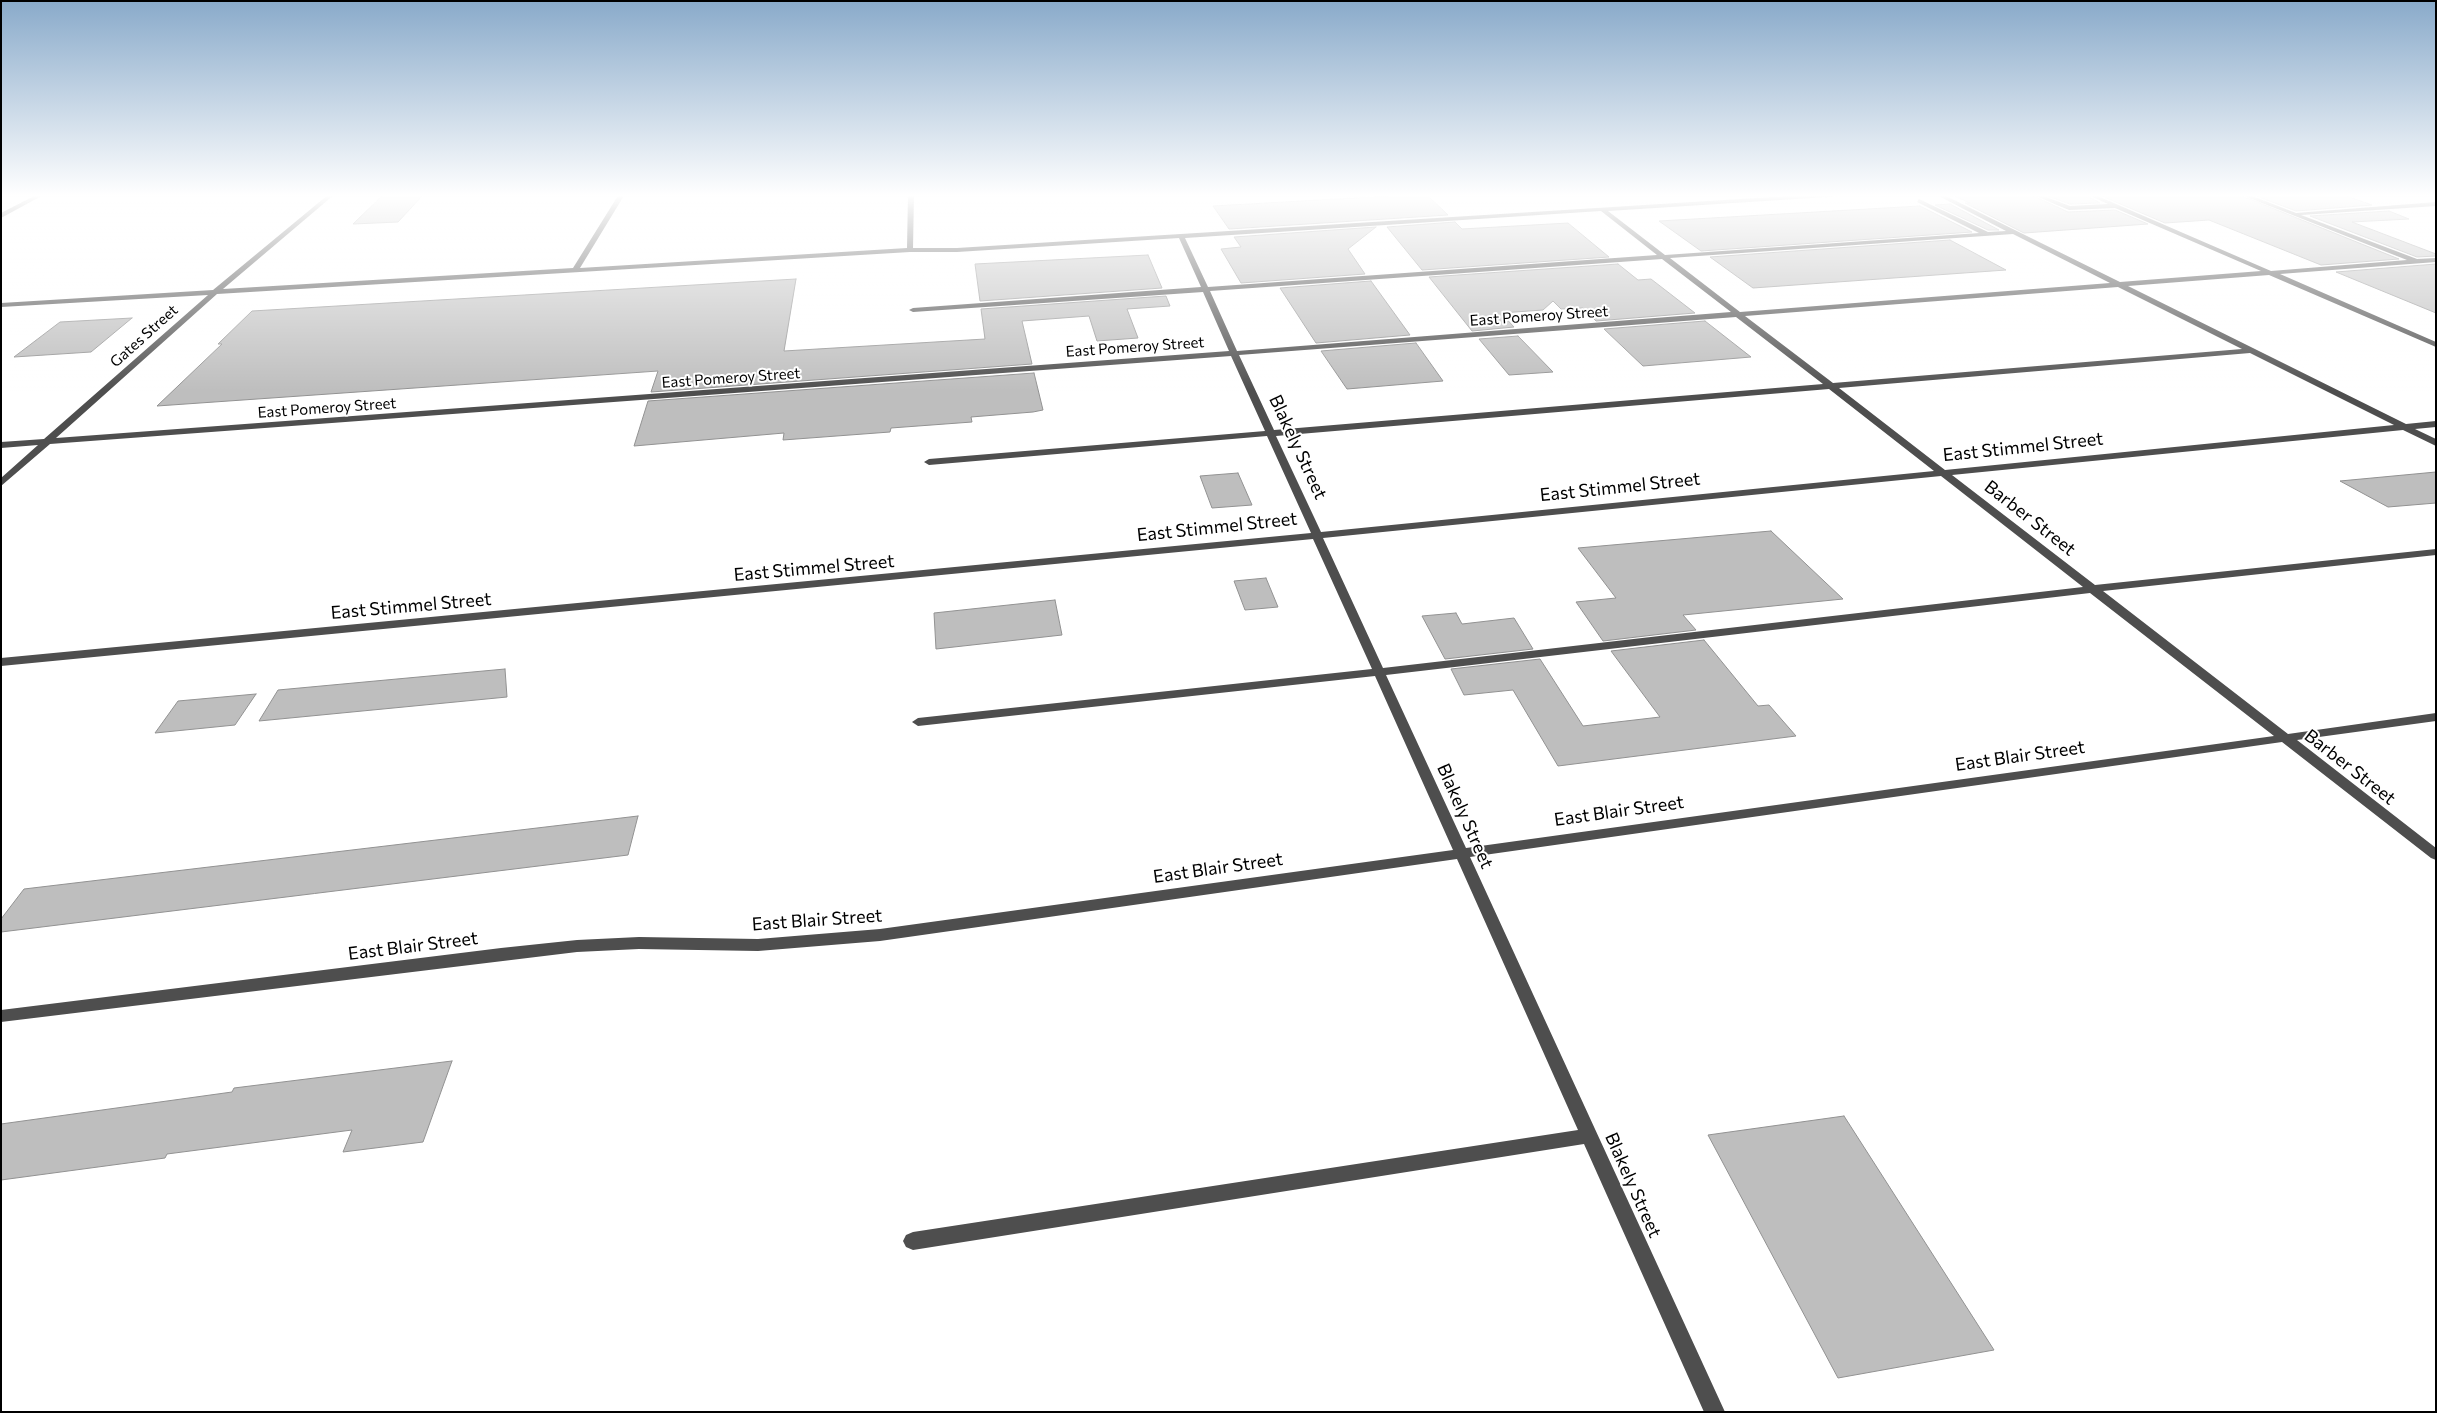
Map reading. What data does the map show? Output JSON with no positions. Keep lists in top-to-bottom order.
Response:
{
  "streets": {
    "street": [
      "East Pomeroy Street",
      "Gates Street",
      "Blakely Street",
      "East Stimmel Street",
      "Barber Street",
      "East Blair Street"
    ]
  },
  "crossings": [
    ["East Pomeroy Street", "Gates Street"],
    ["East Pomeroy Street", "Blakely Street"],
    ["East Pomeroy Street", "Barber Street"],
    ["Blakely Street", "East Stimmel Street"],
    ["Blakely Street", "East Blair Street"],
    ["East Stimmel Street", "Barber Street"],
    ["Barber Street", "East Blair Street"]
  ]
}
